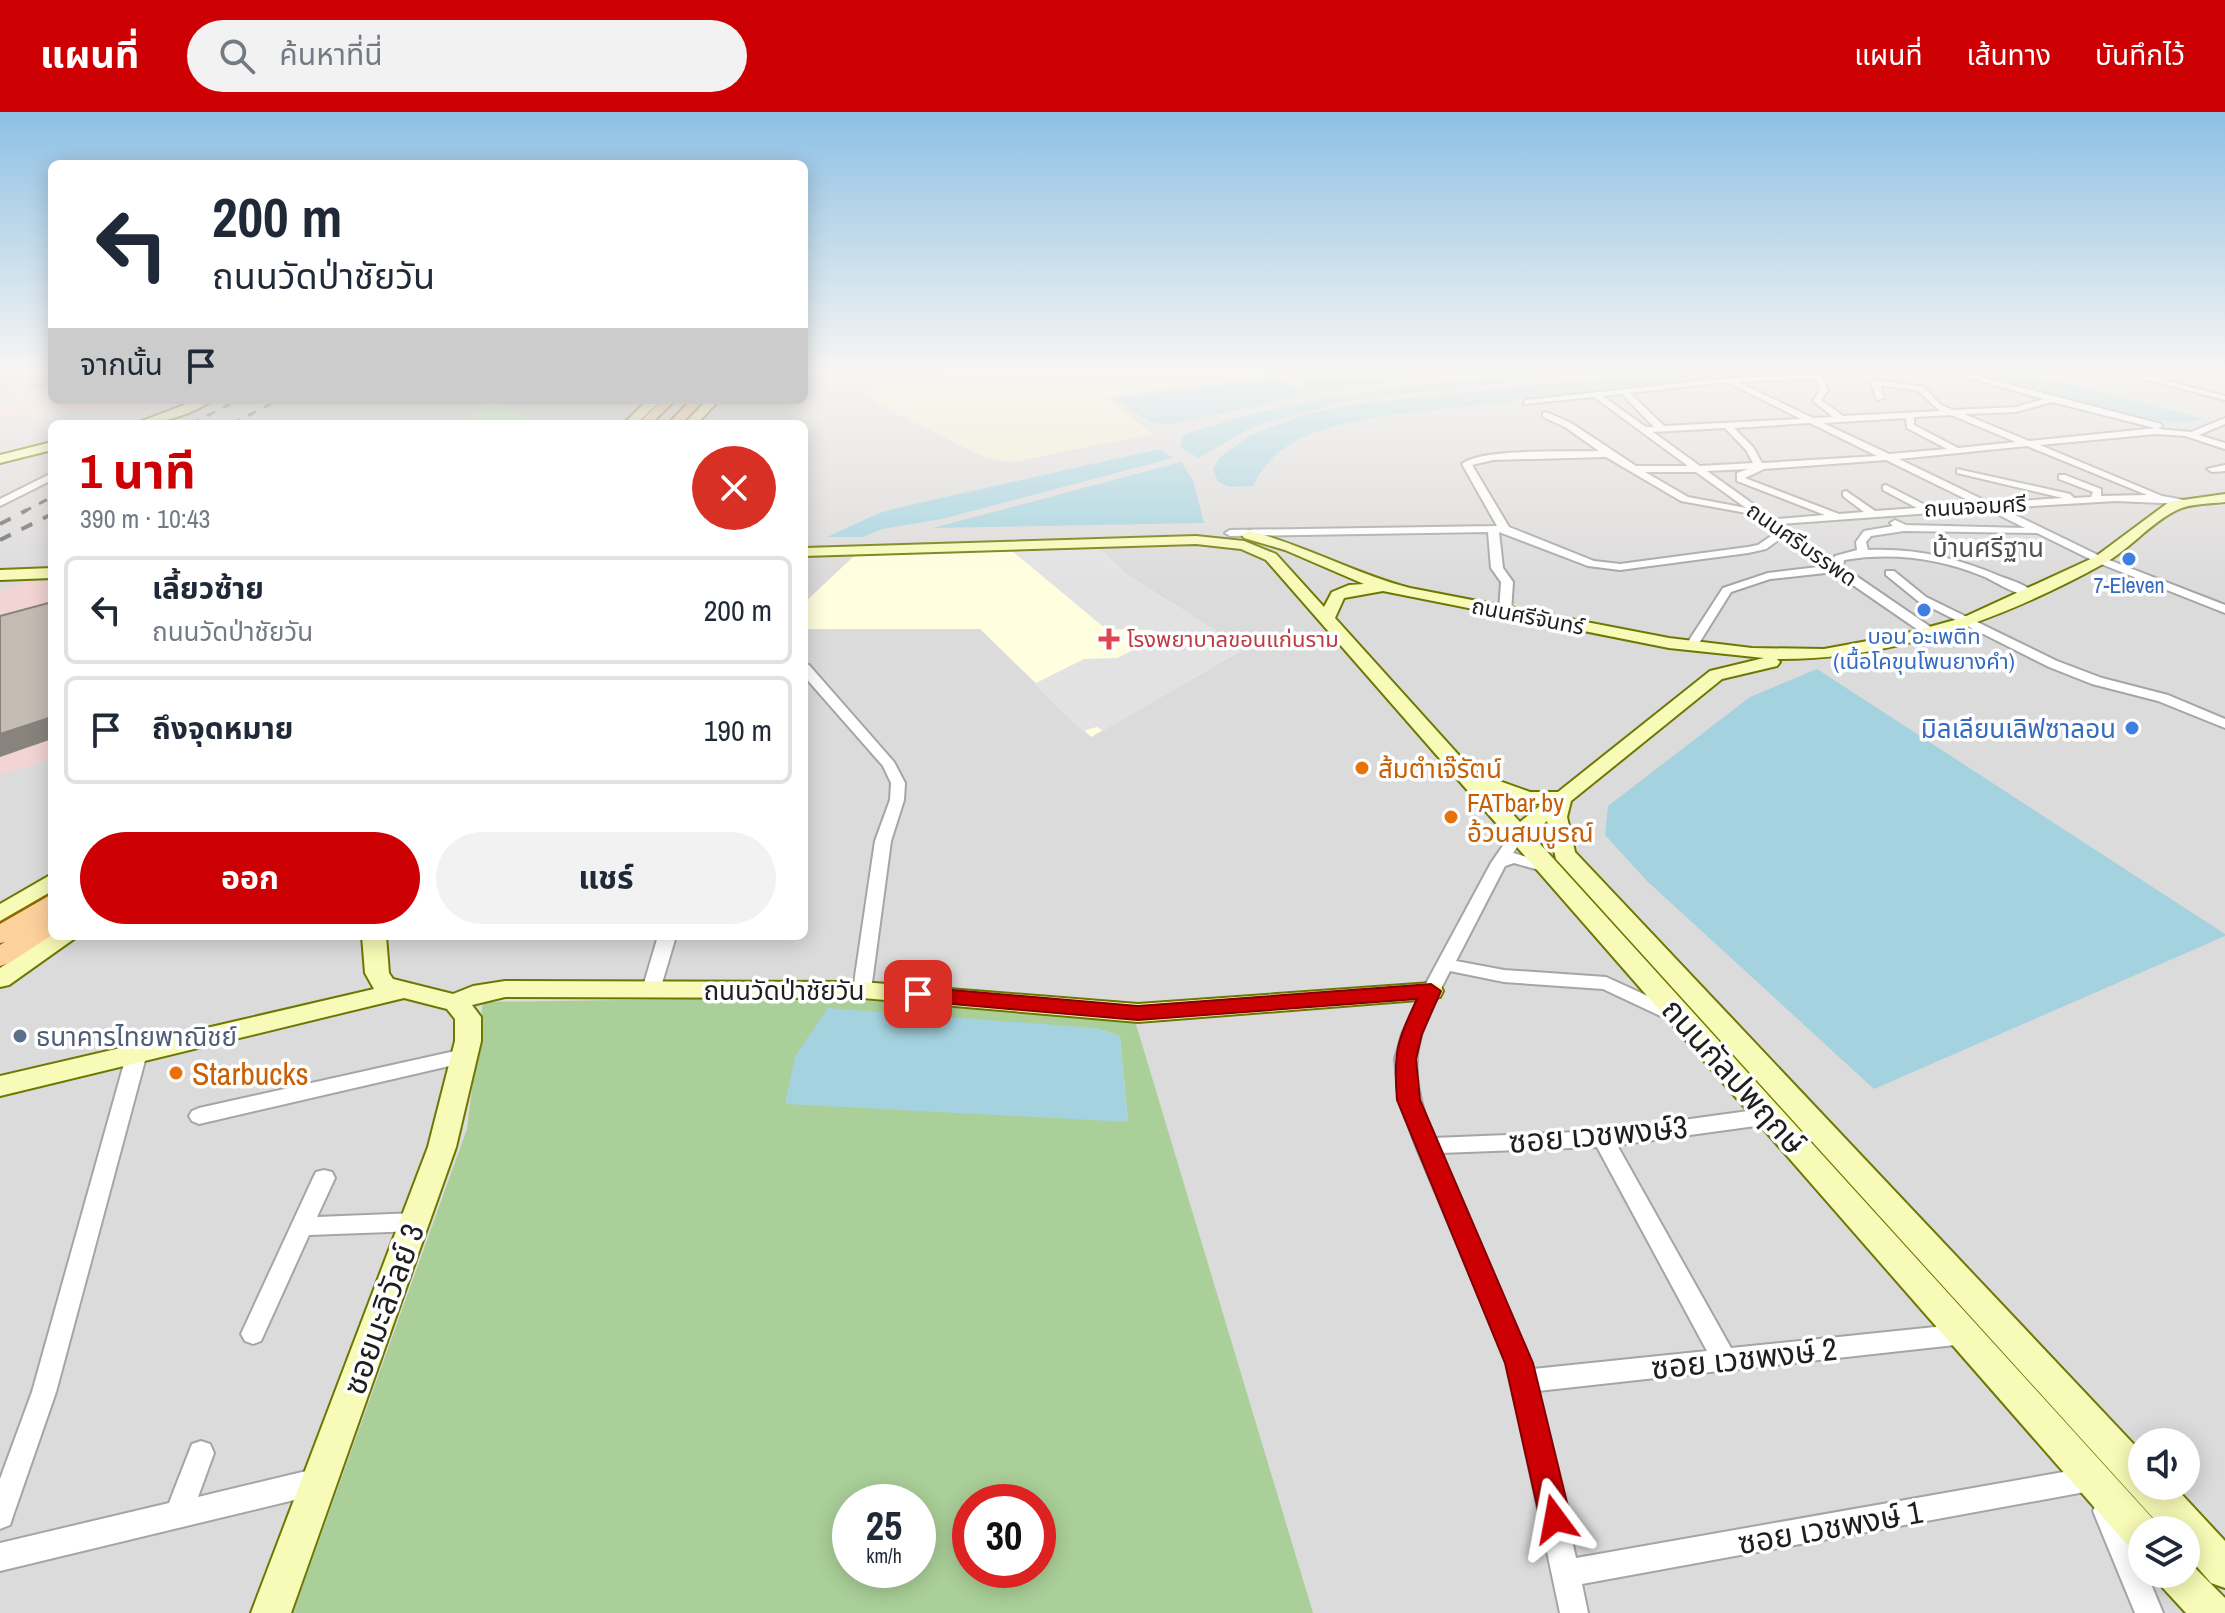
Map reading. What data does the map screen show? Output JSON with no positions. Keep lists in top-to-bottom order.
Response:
{
  "streets": {
    "main road": [
      "ถนนศรีจันทร์",
      "ถนนวัดป่าชัยวัน",
      "ถนนกัลปพฤกษ์",
      "ซอยมะลิวัลย์ 3"
    ],
    "street": [
      "ถนนจอมศรี",
      "ถนนศรีบรรพด",
      "ซอย เวชพงษ์3",
      "ซอย เวชพงษ์ 2",
      "ซอย เวชพงษ์ 1"
    ]
  },
  "crossings": [
    ["ถนนจอมศรี", "ถนนศรีบรรพด"],
    ["ถนนจอมศรี", "ถนนศรีจันทร์"],
    ["ถนนศรีบรรพด", "ถนนศรีจันทร์"],
    ["ถนนศรีจันทร์", "ถนนกัลปพฤกษ์"],
    ["ถนนวัดป่าชัยวัน", "ซอยมะลิวัลย์ 3"],
    ["ถนนกัลปพฤกษ์", "ซอย เวชพงษ์3"],
    ["ถนนกัลปพฤกษ์", "ซอย เวชพงษ์ 2"],
    ["ถนนกัลปพฤกษ์", "ซอย เวชพงษ์ 1"]
  ],
  "districts": ["บ้านศรีฐาน"],
  "places": {
    "other": [
      "7-Eleven",
      "บอน อะเพติท (เนื้อโคขุนโพนยางคำ)",
      "มิลเลียนเลิฟซาลอน",
      "ส้มตำเจ๊รัตน์",
      "FATbar by อ้วนสมบูรณ์",
      "ธนาคารไทยพาณิชย์",
      "Starbucks"
    ],
    "health": ["โรงพยาบาลขอนแก่นราม"]
  },
  "page": {
    "header": "แผนที่",
    "search": "ค้นหาที่นี่",
    "nav": ["แผนที่", "เส้นทาง", "บันทึกไว้"],
    "turn": ["200 m", "ถนนวัดป่าชัยวัน"],
    "then": "จากนั้น",
    "heading": ["1 นาที", "390 m · 10:43"],
    "list": [
      {
        "name": "เลี้ยวซ้าย",
        "note": "ถนนวัดป่าชัยวัน",
        "value": "200 m"
      },
      {
        "name": "ถึงจุดหมาย",
        "value": "190 m"
      }
    ],
    "buttons": ["ออก", "แชร์"],
    "speed": "25 km/h",
    "limit": "30"
  }
}
